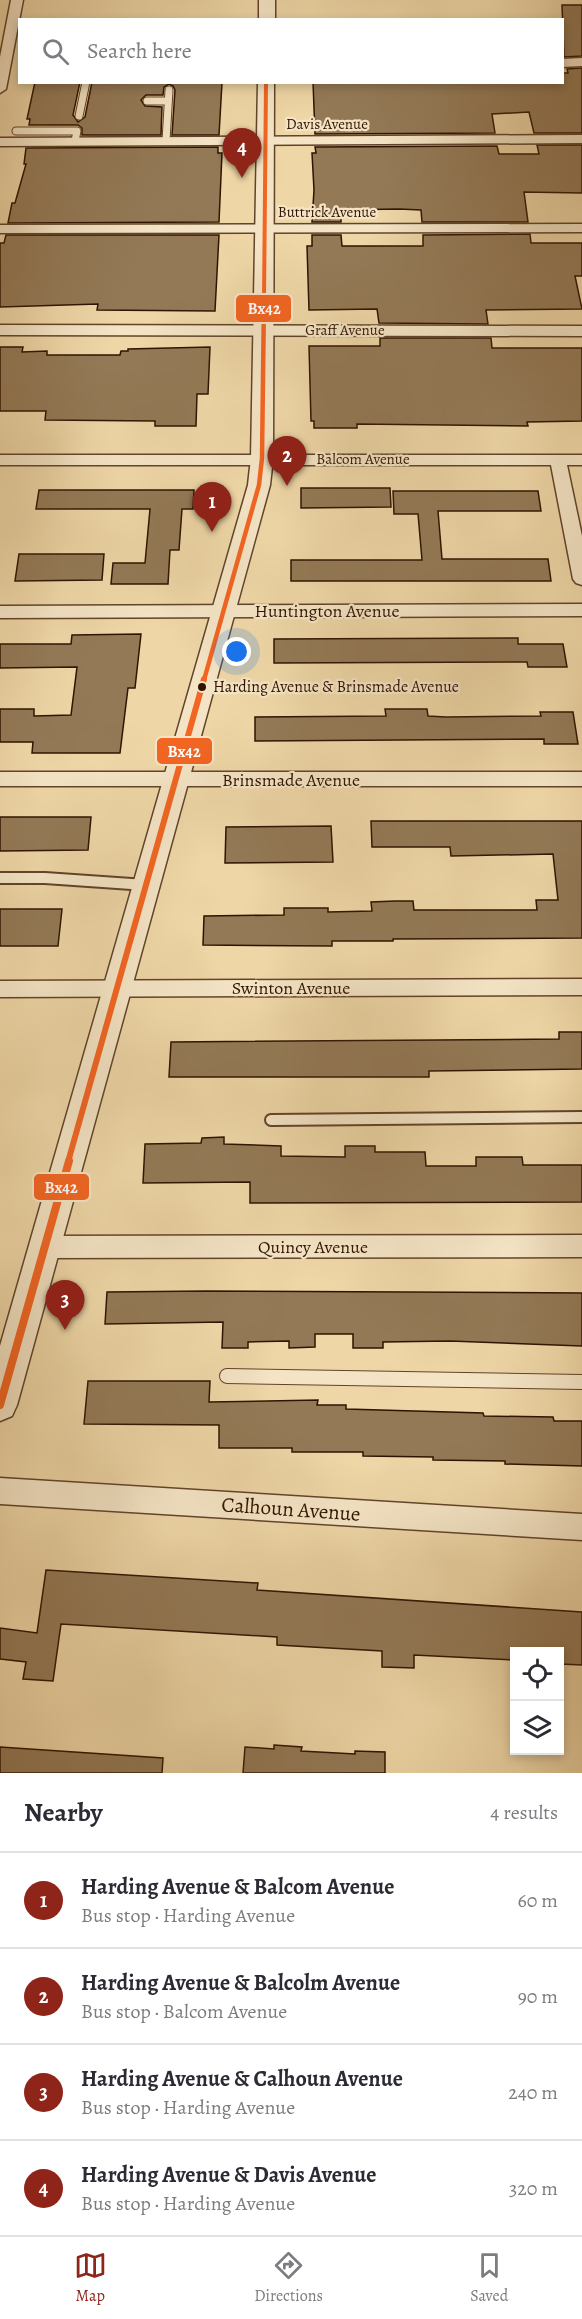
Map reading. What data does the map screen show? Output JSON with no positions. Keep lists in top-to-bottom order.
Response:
{
  "streets": {
    "street": [
      "Davis Avenue",
      "Buttrick Avenue",
      "Graff Avenue",
      "Balcom Avenue",
      "Huntington Avenue",
      "Brinsmade Avenue",
      "Swinton Avenue",
      "Quincy Avenue",
      "Calhoun Avenue"
    ]
  },
  "places": ["Harding Avenue & Brinsmade Avenue"],
  "lines": ["transit line Bx42"],
  "page": {
    "search": "Search here",
    "pins": [
      "4",
      "2",
      "1",
      "3"
    ],
    "heading": ["Nearby", "4 results"],
    "list": [
      {
        "mark": "1",
        "name": "Harding Avenue & Balcom Avenue",
        "note": "Bus stop · Harding Avenue",
        "value": "60 m"
      },
      {
        "mark": "2",
        "name": "Harding Avenue & Balcolm Avenue",
        "note": "Bus stop · Balcom Avenue",
        "value": "90 m"
      },
      {
        "mark": "3",
        "name": "Harding Avenue & Calhoun Avenue",
        "note": "Bus stop · Harding Avenue",
        "value": "240 m"
      },
      {
        "mark": "4",
        "name": "Harding Avenue & Davis Avenue",
        "note": "Bus stop · Harding Avenue",
        "value": "320 m"
      }
    ],
    "nav": ["Map", "Directions", "Saved"]
  }
}
